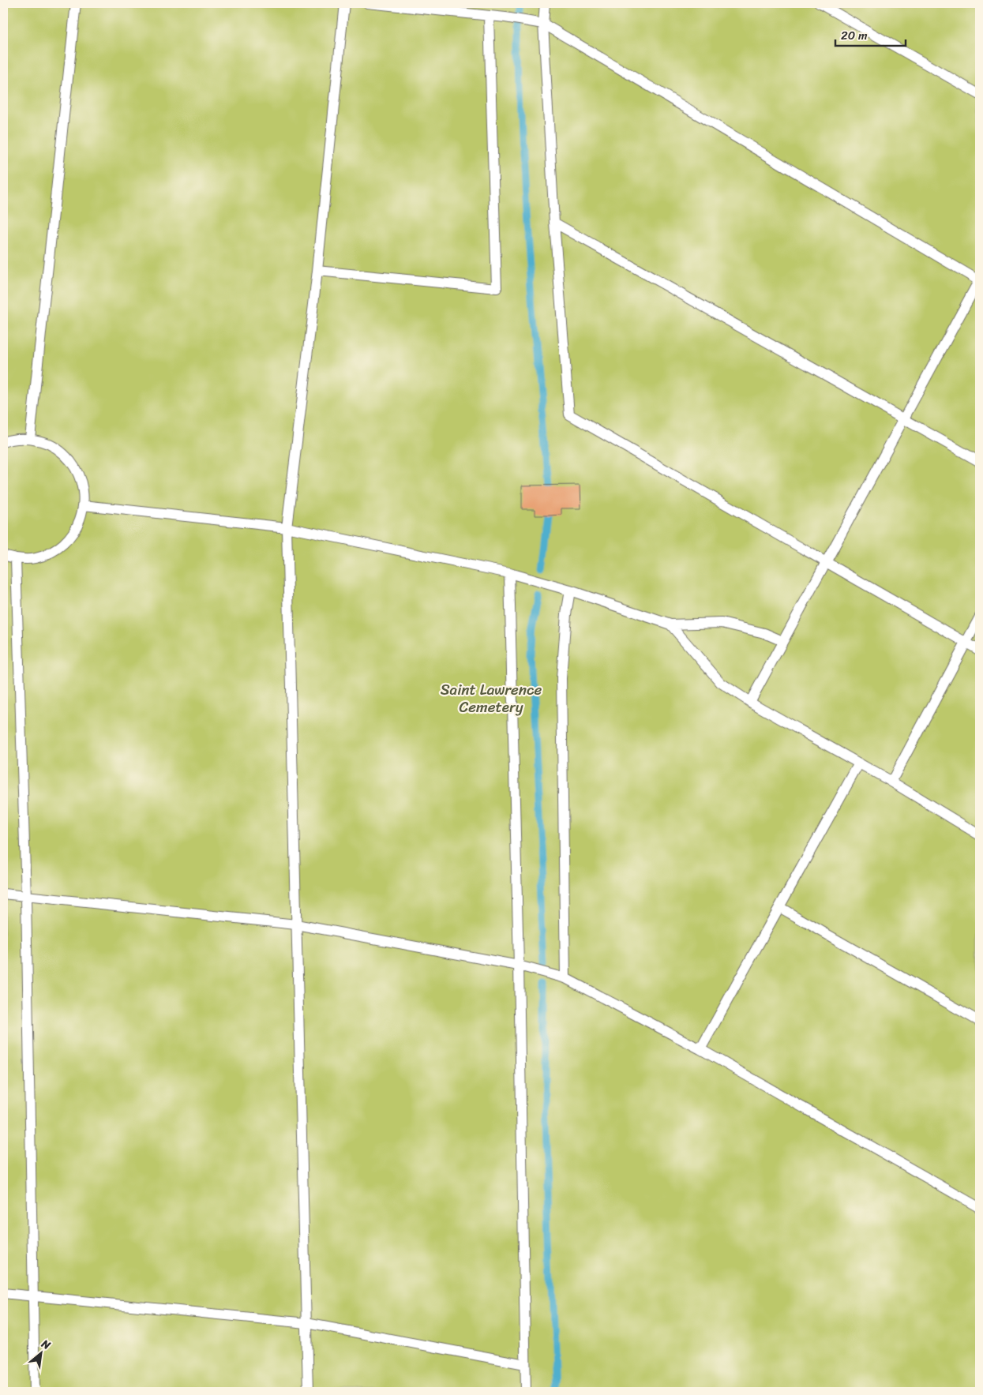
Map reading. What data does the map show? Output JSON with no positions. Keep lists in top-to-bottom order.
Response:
{
  "parks": ["Saint Lawrence Cemetery"],
  "scale_bar": "20 m",
  "north": "top right"
}
